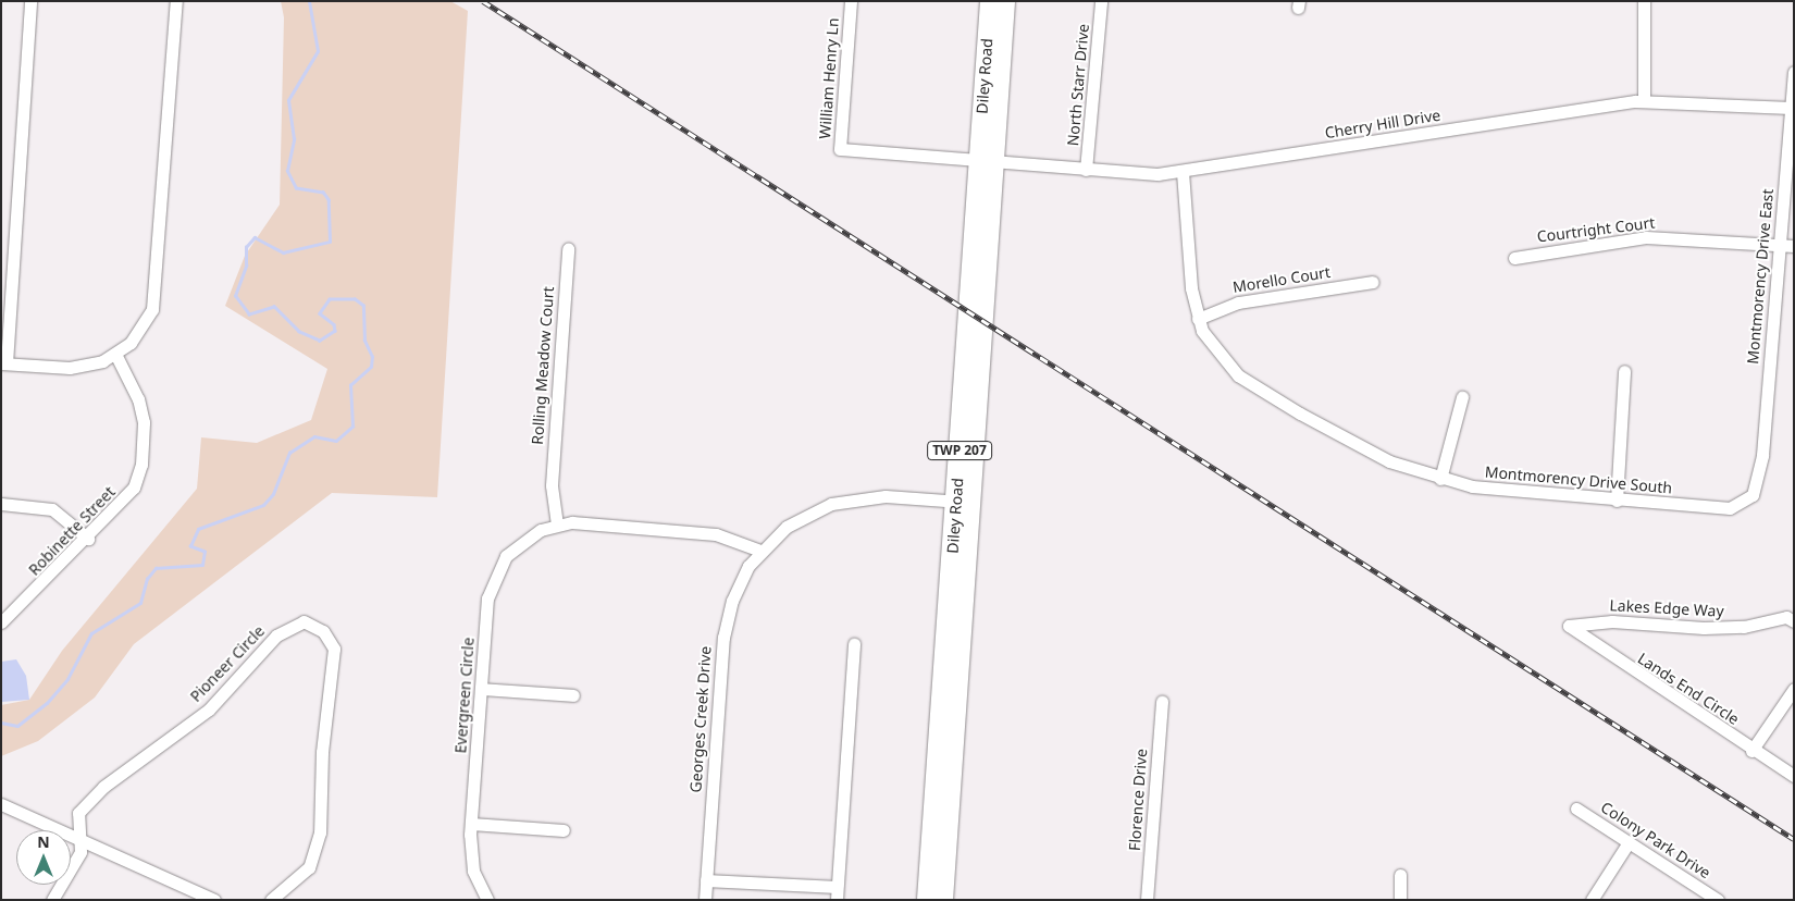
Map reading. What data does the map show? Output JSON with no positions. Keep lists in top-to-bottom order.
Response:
{
  "streets": {
    "highway": ["Diley Road", "TWP 207"],
    "street": [
      "William Henry Ln",
      "North Starr Drive",
      "Cherry Hill Drive",
      "Courtright Court",
      "Montmorency Drive East",
      "Morello Court",
      "Rolling Meadow Court",
      "Montmorency Drive South",
      "Robinette Street",
      "Lakes Edge Way",
      "Pioneer Circle",
      "Lands End Circle",
      "Evergreen Circle",
      "Georges Creek Drive",
      "Florence Drive",
      "Colony Park Drive"
    ]
  },
  "crossings": [
    ["Diley Road", "William Henry Ln"],
    ["Diley Road", "Cherry Hill Drive"],
    ["William Henry Ln", "Cherry Hill Drive"],
    ["North Starr Drive", "Cherry Hill Drive"],
    ["Cherry Hill Drive", "Montmorency Drive East"],
    ["Cherry Hill Drive", "Montmorency Drive South"],
    ["Courtright Court", "Montmorency Drive East"],
    ["Montmorency Drive East", "Montmorency Drive South"],
    ["Morello Court", "Montmorency Drive South"],
    ["Rolling Meadow Court", "Evergreen Circle"],
    ["Lakes Edge Way", "Lands End Circle"]
  ],
  "north": "top"
}
